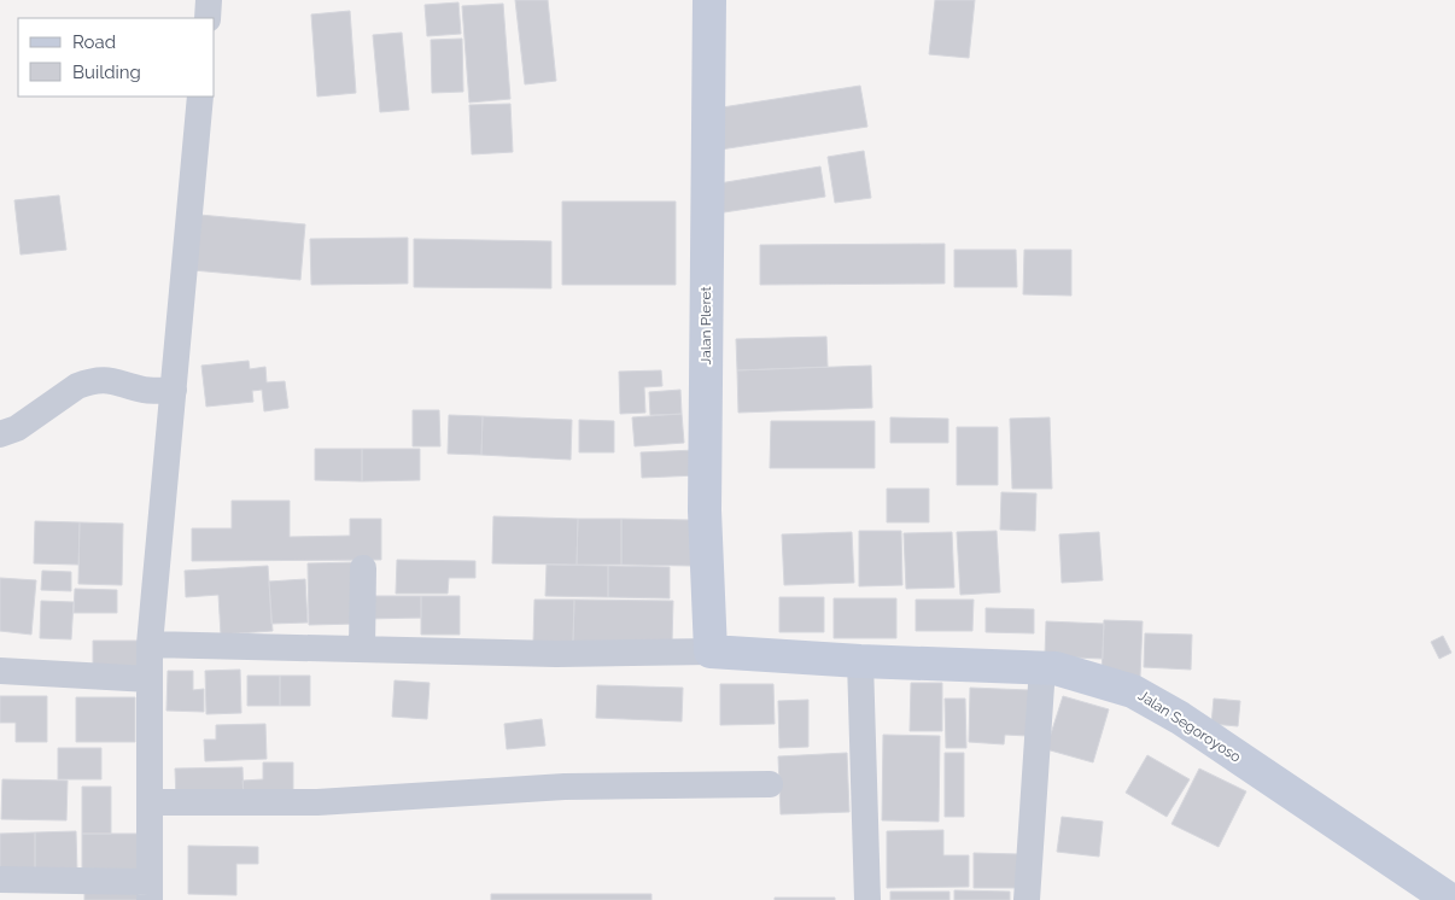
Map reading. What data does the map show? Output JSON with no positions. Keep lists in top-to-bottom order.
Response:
{
  "streets": {
    "main road": ["Jalan Pleret", "Jalan Segoroyoso"]
  },
  "crossings": [
    ["Jalan Pleret", "Jalan Segoroyoso"]
  ],
  "legend": ["Road", "Building"]
}
